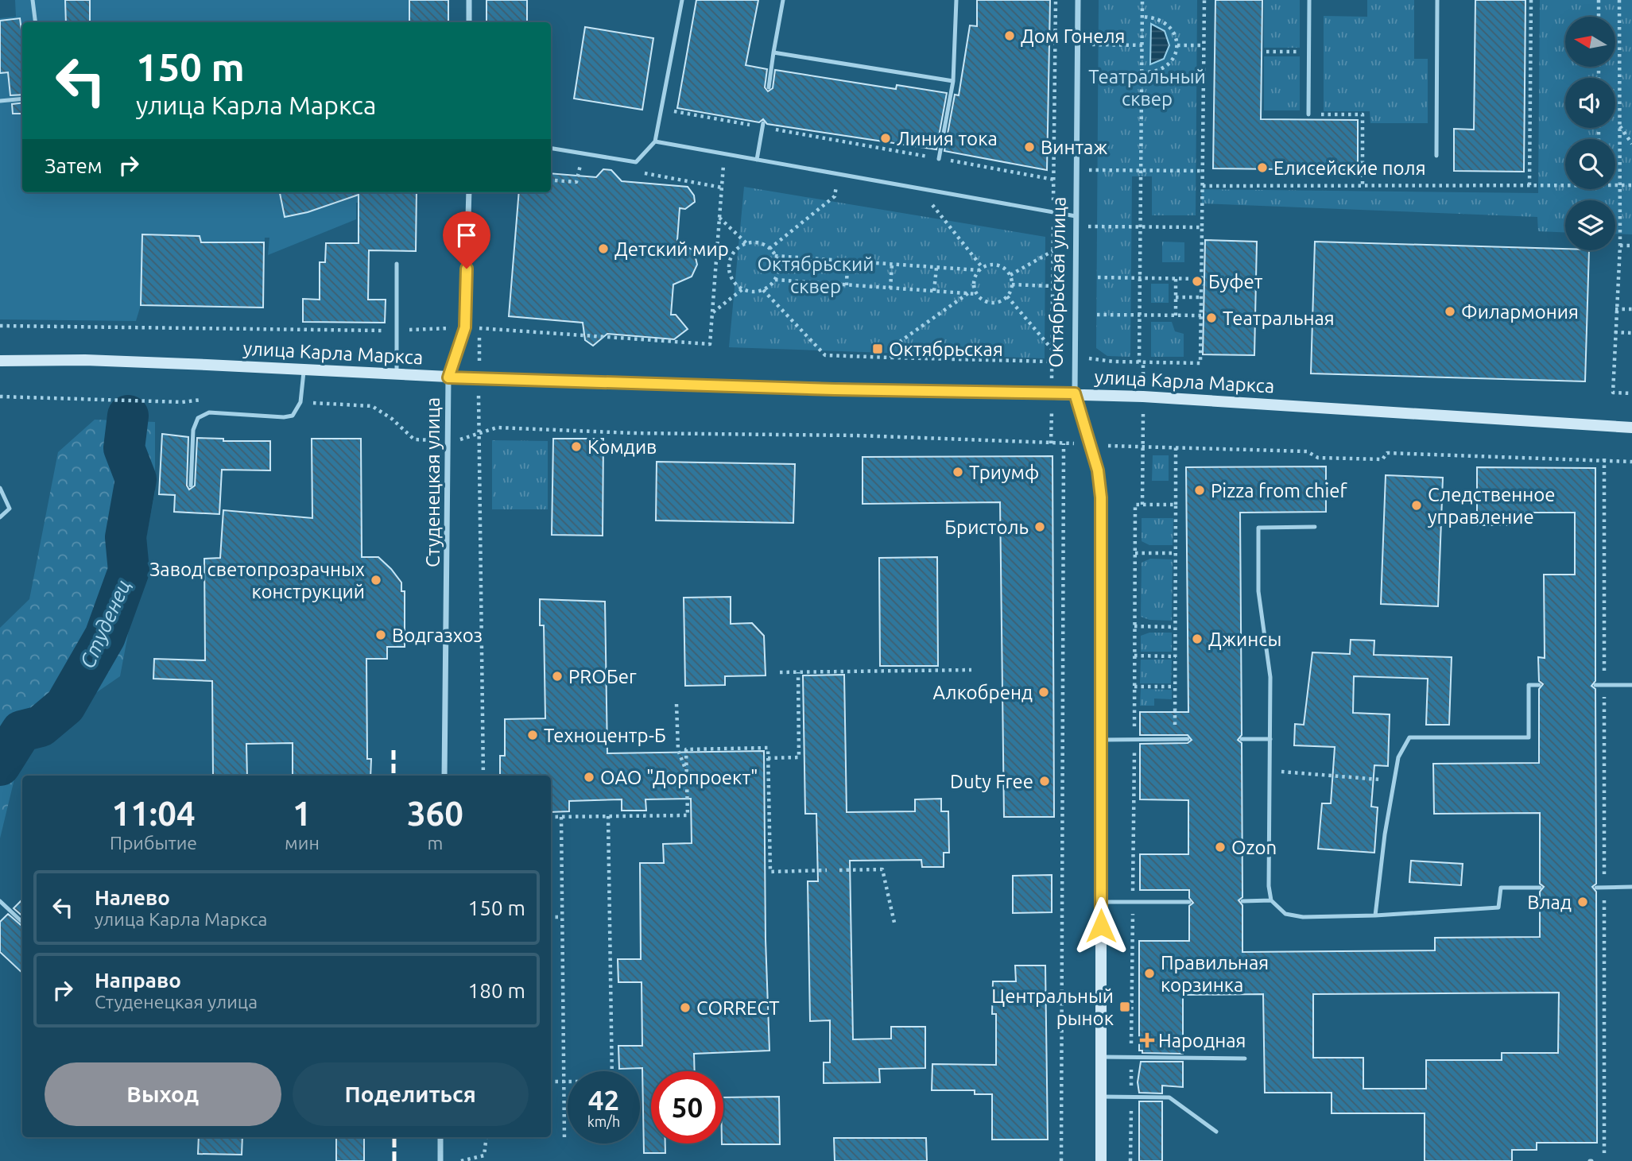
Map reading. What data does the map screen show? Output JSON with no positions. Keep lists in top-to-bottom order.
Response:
{
  "streets": {
    "main road": ["Октябрьская улица", "улица Карла Маркса"],
    "street": ["Студенецкая улица"]
  },
  "crossings": [
    ["Октябрьская улица", "улица Карла Маркса"],
    ["улица Карла Маркса", "Студенецкая улица"]
  ],
  "water": ["Студенец"],
  "parks": ["Театральный сквер", "Октябрьский сквер"],
  "places": {
    "other": [
      "Дом Гонеля",
      "Линия тока",
      "Винтаж",
      "Елисейские поля",
      "Детский мир",
      "Буфет",
      "Филармония",
      "Театральная",
      "Комдив",
      "Триумф",
      "Pizza from chief",
      "Следственное управление",
      "Бристоль",
      "Завод светопрозрачных конструкций",
      "Водгазхоз",
      "Джинсы",
      "PROБег",
      "Алкобренд",
      "Техноцентр-Б",
      "ОАО \"Дорпроект\"",
      "Duty Free",
      "Ozon",
      "Влад",
      "Правильная корзинка",
      "CORRECT"
    ],
    "transit": ["Октябрьская", "Центральный рынок"],
    "health": ["Народная"]
  },
  "north": "left",
  "page": {
    "turn": ["150 m", "улица Карла Маркса"],
    "then": "Затем",
    "eta": [
      "11:04",
      "Прибытие",
      "1",
      "мин",
      "360",
      "m"
    ],
    "list": [
      {
        "name": "Налево",
        "note": "улица Карла Маркса",
        "value": "150 m"
      },
      {
        "name": "Направо",
        "note": "Студенецкая улица",
        "value": "180 m"
      }
    ],
    "buttons": ["Выход", "Поделиться"],
    "speed": "42 km/h",
    "limit": "50"
  }
}
